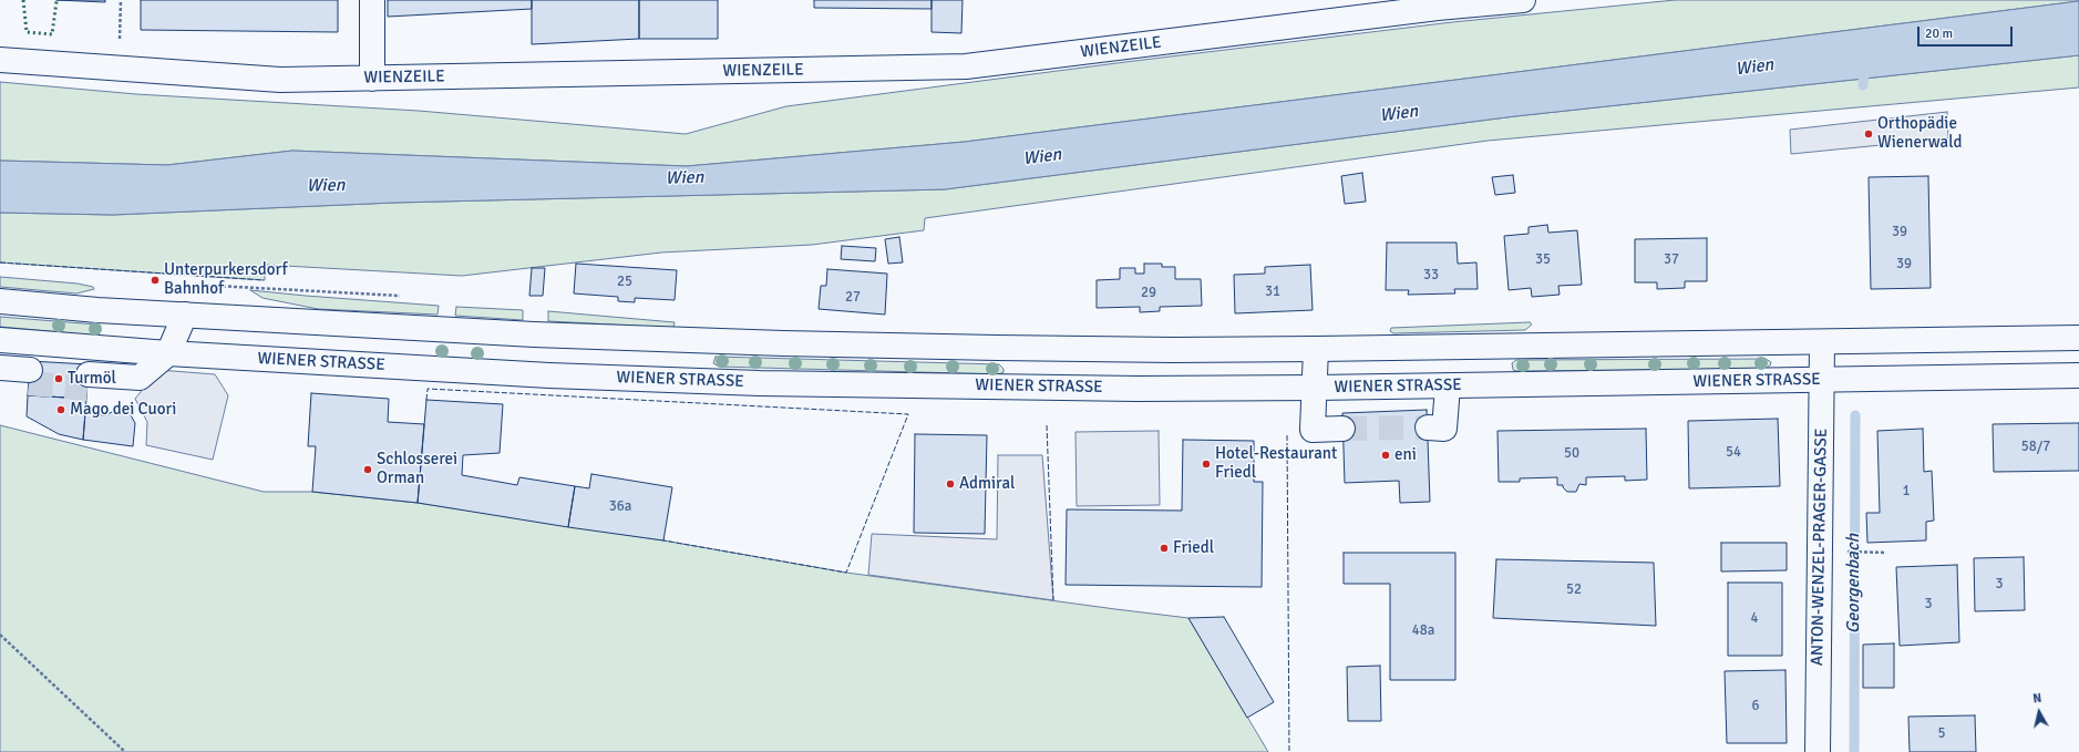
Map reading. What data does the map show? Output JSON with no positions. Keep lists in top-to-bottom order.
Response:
{
  "streets": {
    "main road": ["WIENZEILE", "WIENER STRASSE", "ANTON-WENZEL-PRAGER-GASSE"]
  },
  "crossings": [
    ["WIENER STRASSE", "ANTON-WENZEL-PRAGER-GASSE"]
  ],
  "water": ["Wien", "Georgenbach"],
  "places": [
    "Orthopädie Wienerwald",
    "Unterpurkersdorf Bahnhof",
    "Turmöl",
    "Mago dei Cuori",
    "eni",
    "Hotel-Restaurant Friedl",
    "Schlosserei Orman",
    "Admiral",
    "Friedl"
  ],
  "house_numbers": [
    "39",
    "35",
    "37",
    "39",
    "33",
    "25",
    "31",
    "29",
    "27",
    "58/7",
    "54",
    "50",
    "1",
    "36a",
    "3",
    "52",
    "3",
    "4",
    "48a",
    "6",
    "5"
  ],
  "scale_bar": "20 m",
  "north": "top"
}
